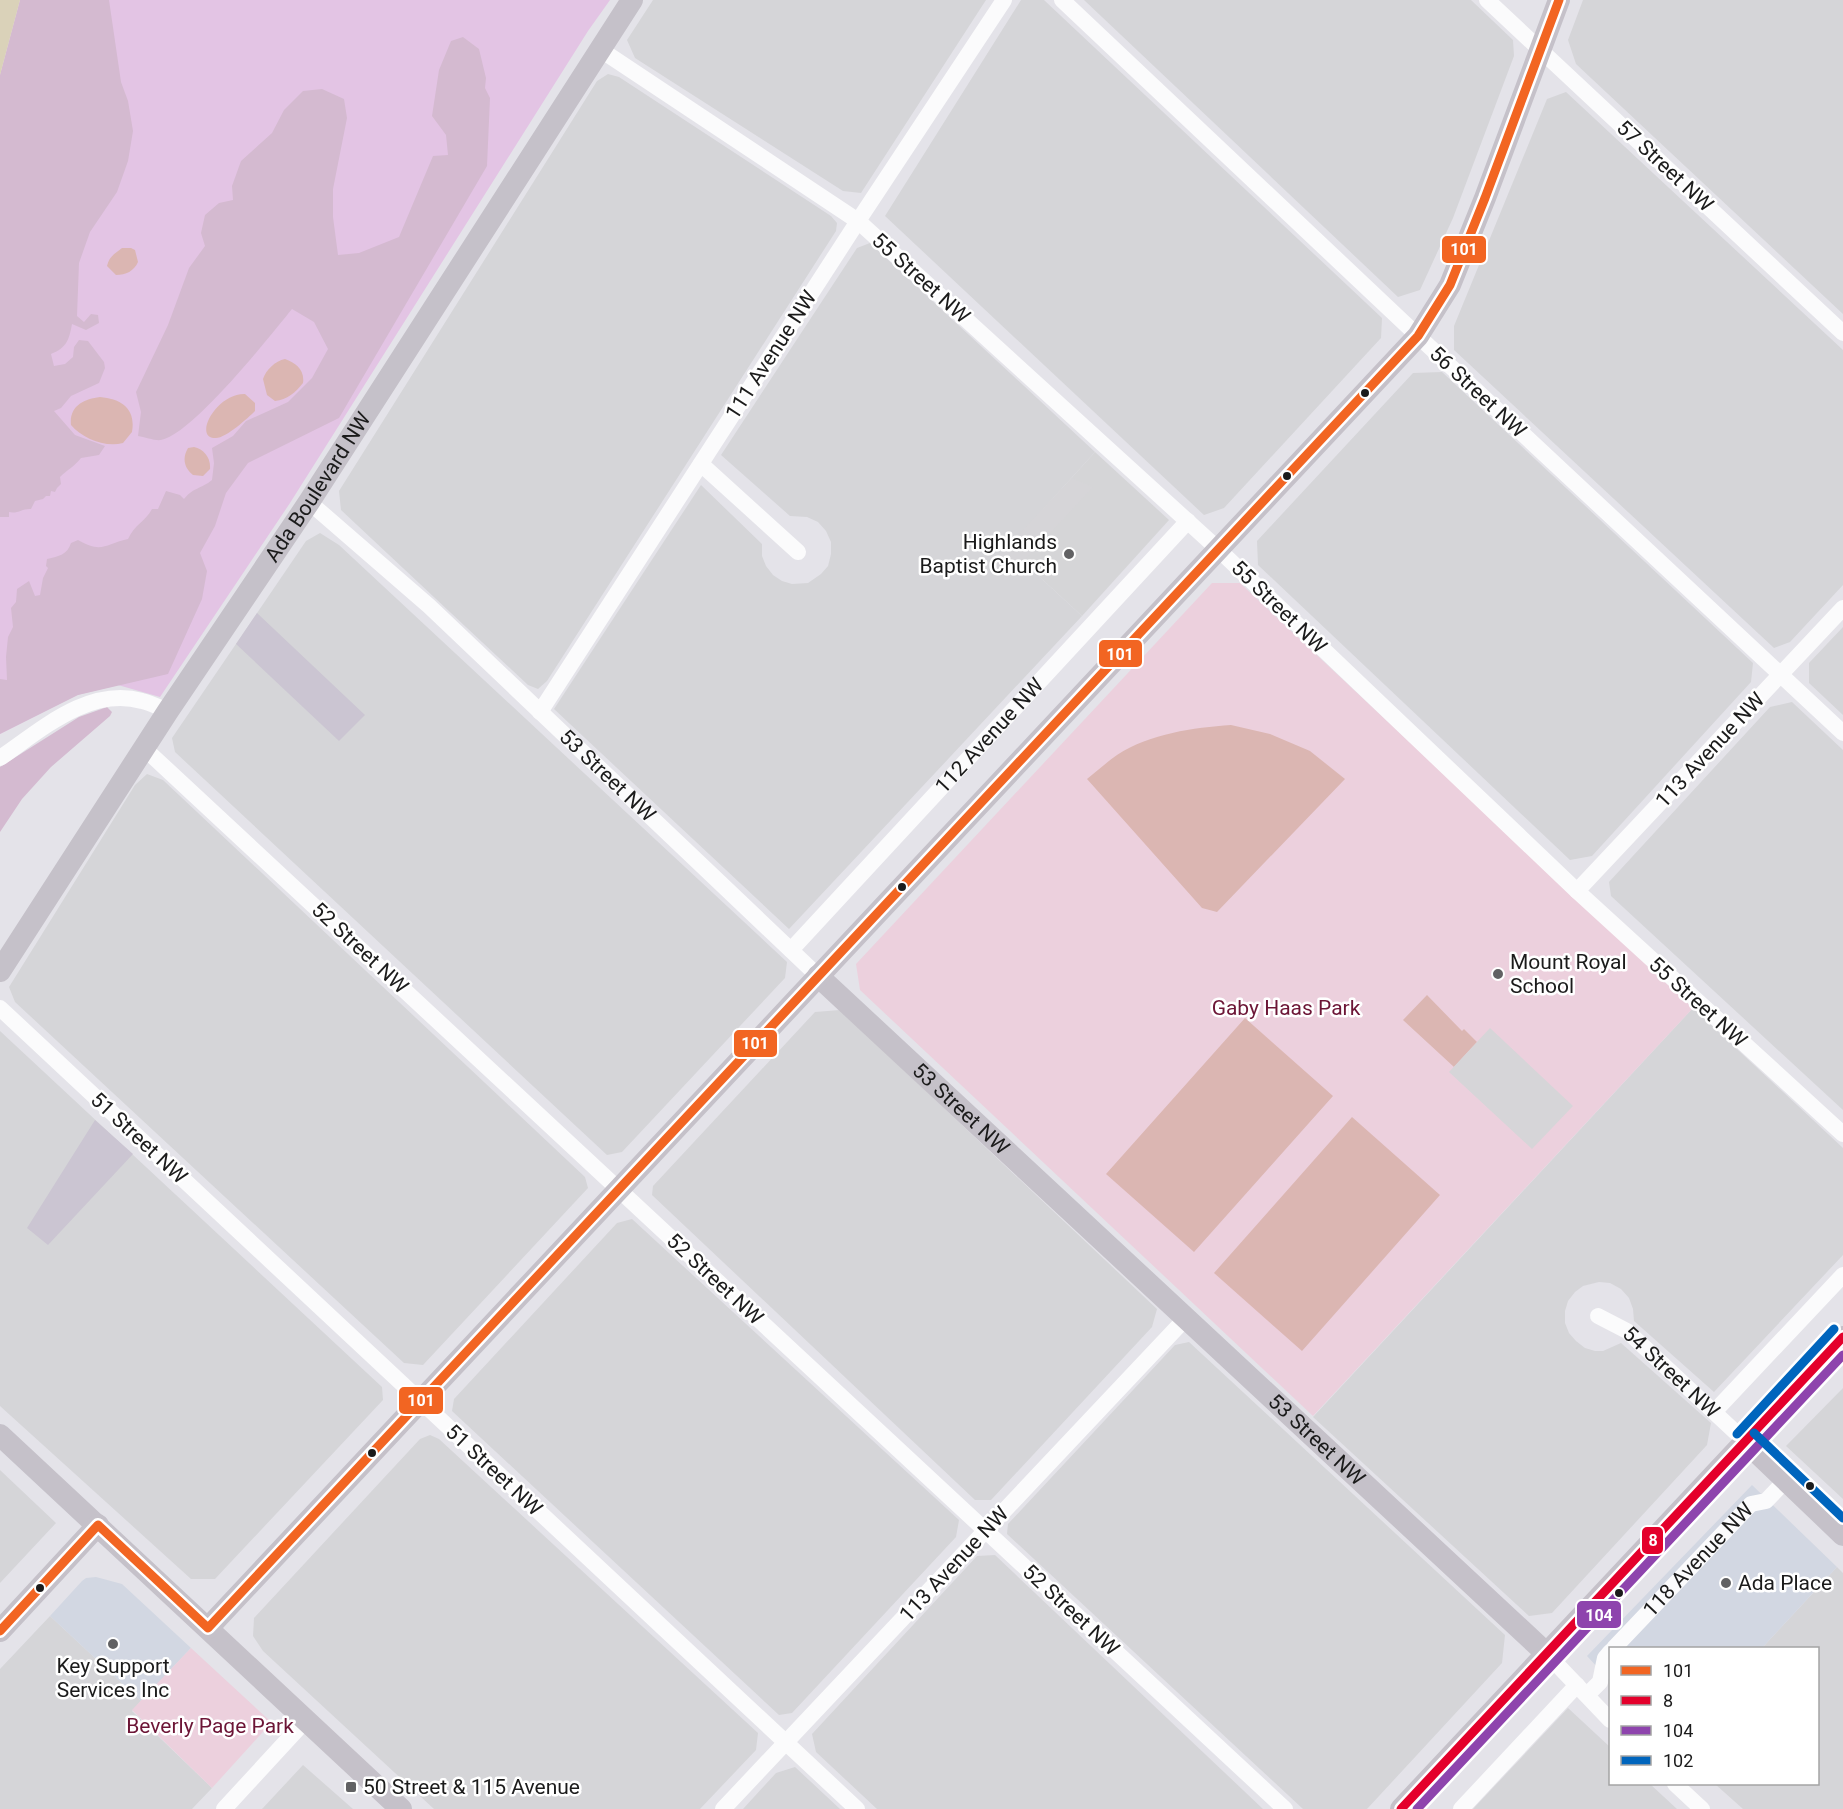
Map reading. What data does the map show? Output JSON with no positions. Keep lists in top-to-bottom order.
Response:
{
  "streets": {
    "main road": [
      "Ada Boulevard NW",
      "112 Avenue NW",
      "53 Street NW",
      "54 Street NW"
    ],
    "street": [
      "57 Street NW",
      "55 Street NW",
      "111 Avenue NW",
      "56 Street NW",
      "113 Avenue NW",
      "52 Street NW",
      "51 Street NW",
      "118 Avenue NW"
    ]
  },
  "crossings": [
    ["57 Street NW", "112 Avenue NW"],
    ["55 Street NW", "111 Avenue NW"],
    ["55 Street NW", "Ada Boulevard NW"],
    ["55 Street NW", "112 Avenue NW"],
    ["55 Street NW", "113 Avenue NW"],
    ["111 Avenue NW", "53 Street NW"],
    ["56 Street NW", "112 Avenue NW"],
    ["56 Street NW", "113 Avenue NW"],
    ["Ada Boulevard NW", "53 Street NW"],
    ["Ada Boulevard NW", "52 Street NW"],
    ["112 Avenue NW", "53 Street NW"],
    ["112 Avenue NW", "52 Street NW"],
    ["112 Avenue NW", "51 Street NW"],
    ["113 Avenue NW", "53 Street NW"],
    ["113 Avenue NW", "52 Street NW"],
    ["113 Avenue NW", "51 Street NW"],
    ["54 Street NW", "118 Avenue NW"]
  ],
  "parks": ["Gaby Haas Park", "Beverly Page Park"],
  "places": {
    "other": [
      "Highlands Baptist Church",
      "Mount Royal School",
      "Ada Place",
      "Key Support Services Inc"
    ],
    "transit": ["50 Street & 115 Avenue"]
  },
  "lines": [
    "transit line 101",
    "transit line 102",
    "transit line 8",
    "transit line 104"
  ],
  "legend": [
    "101",
    "8",
    "104",
    "102"
  ]
}
